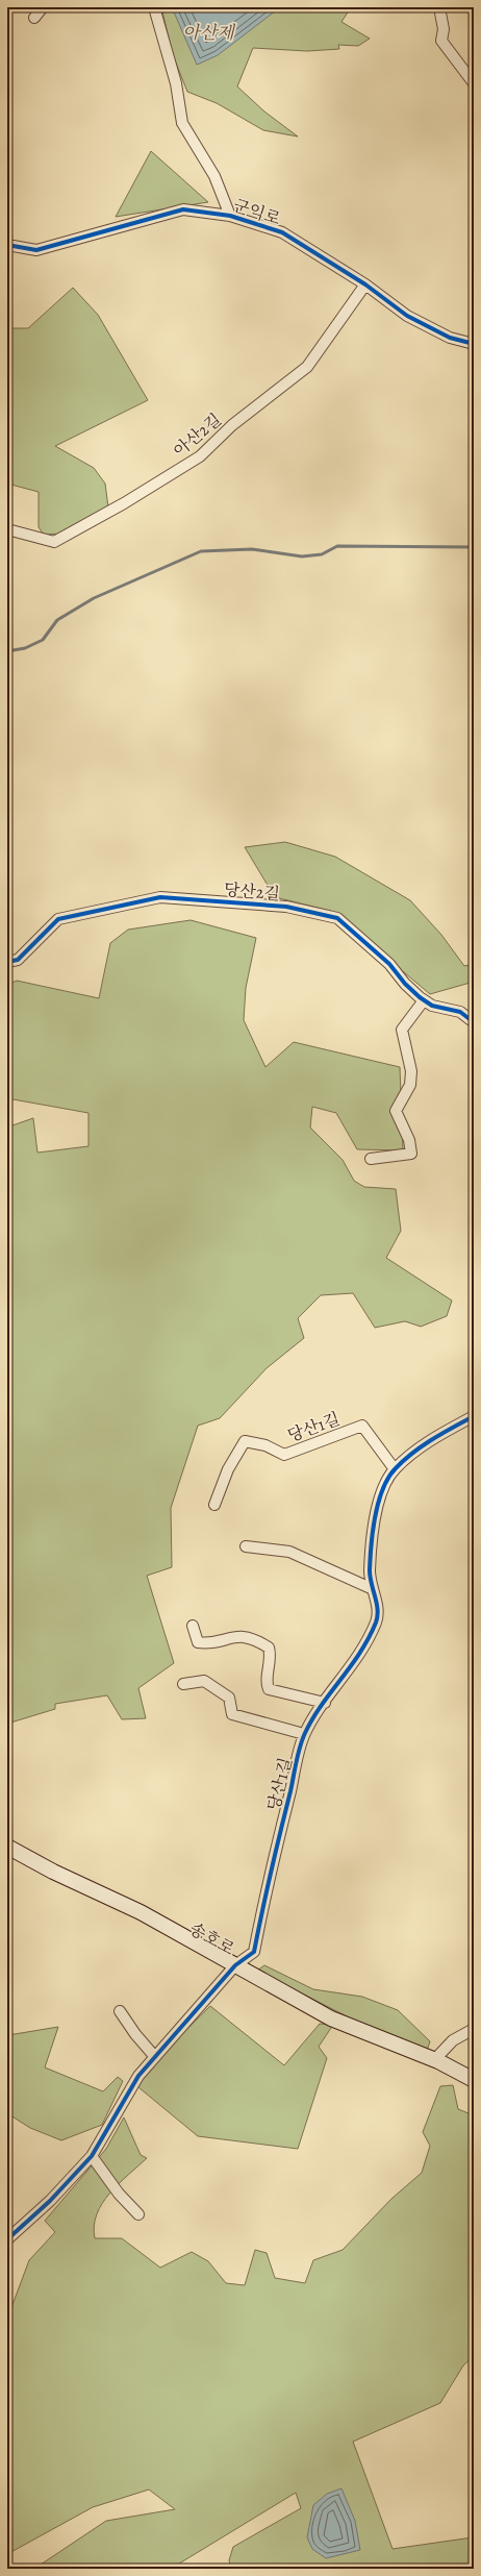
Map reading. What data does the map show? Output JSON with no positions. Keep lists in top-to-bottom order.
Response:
{
  "streets": {
    "main road": ["송호로"],
    "street": [
      "군익로",
      "아산2길",
      "당산2길",
      "당산1길"
    ]
  },
  "crossings": [
    ["군익로", "아산2길"],
    ["당산1길", "송호로"]
  ],
  "water": ["아산제"]
}
